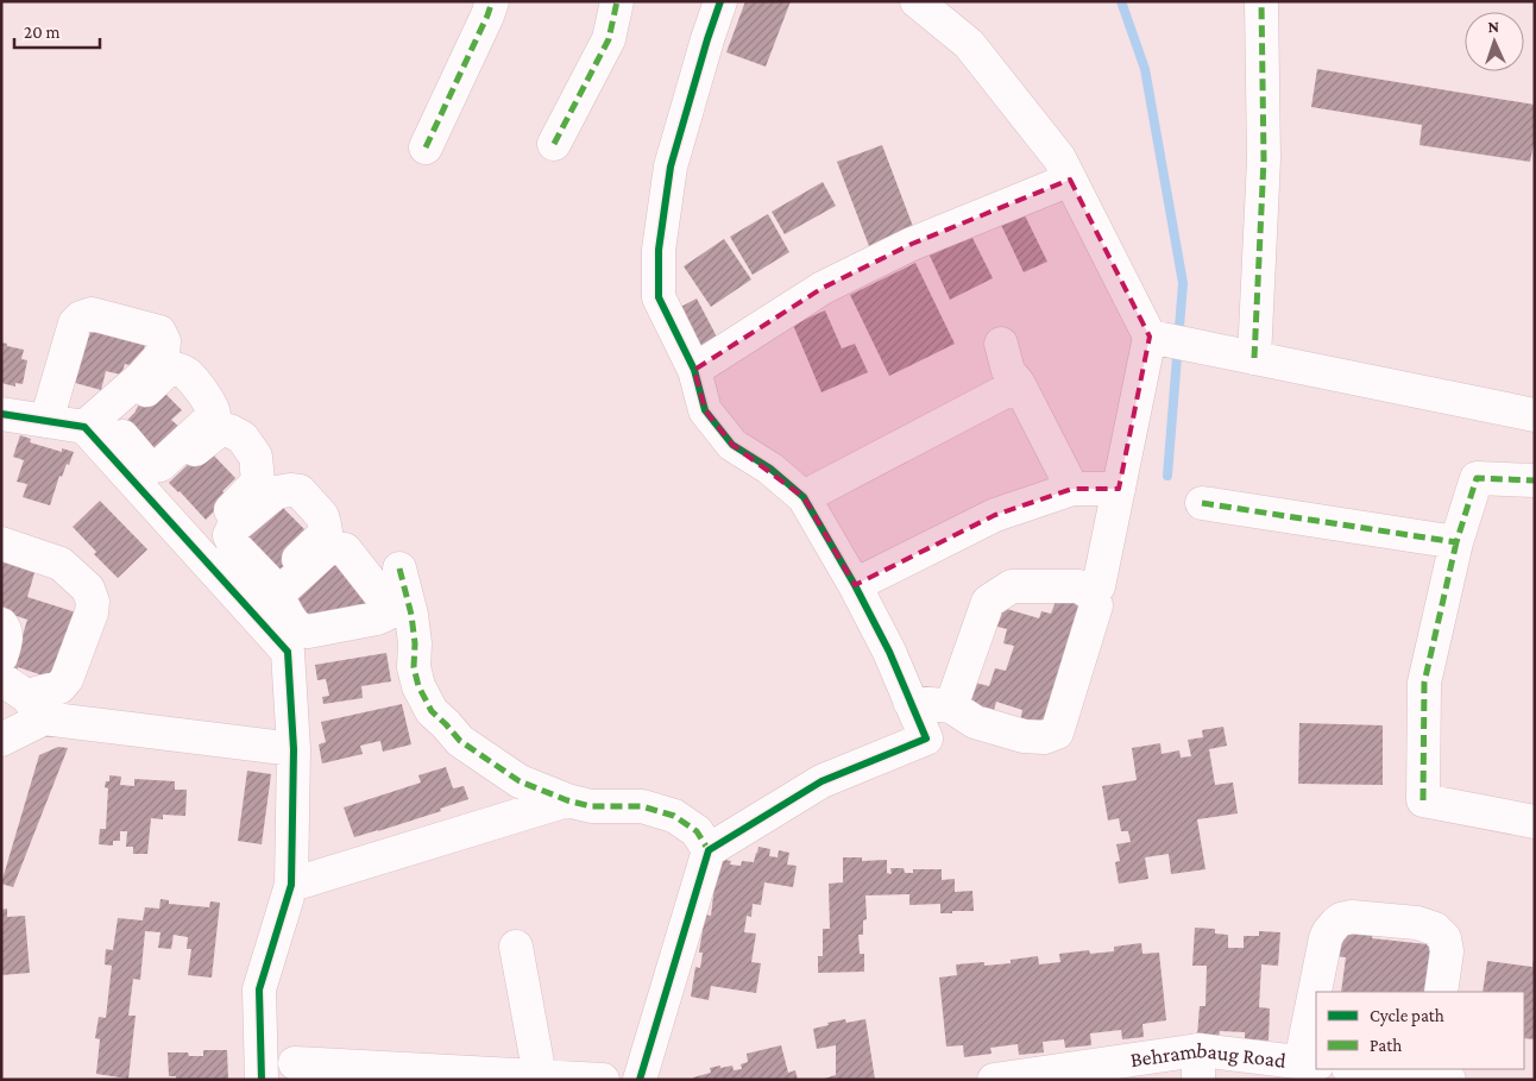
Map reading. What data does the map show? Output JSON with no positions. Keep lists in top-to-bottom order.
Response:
{
  "streets": {
    "street": ["Behrambaug Road"]
  },
  "legend": ["Cycle path", "Path"],
  "scale_bar": "20 m",
  "north": "top"
}
